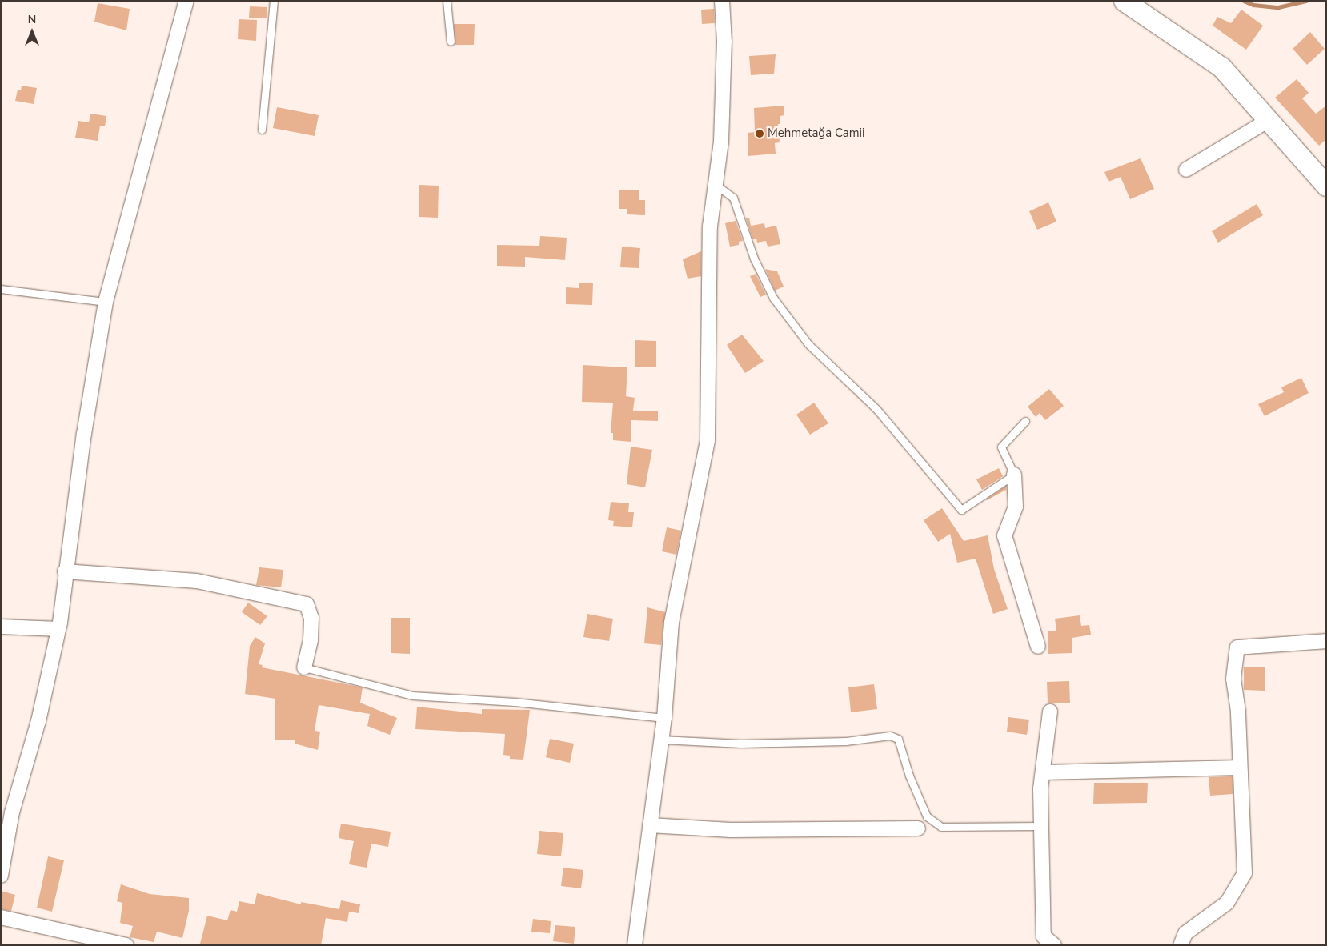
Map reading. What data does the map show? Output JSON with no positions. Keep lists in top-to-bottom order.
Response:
{
  "places": ["Mehmetağa Camii"],
  "north": "top"
}
